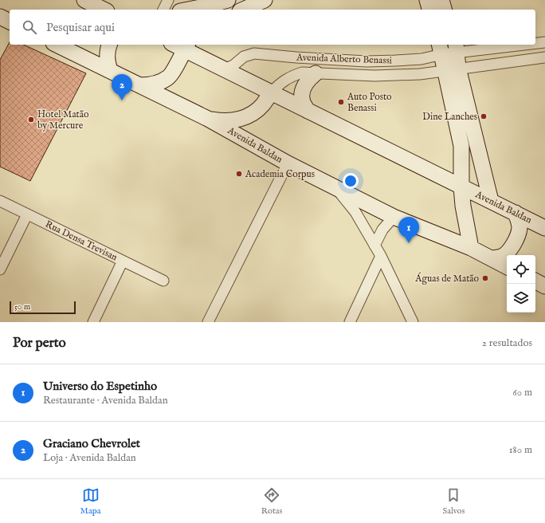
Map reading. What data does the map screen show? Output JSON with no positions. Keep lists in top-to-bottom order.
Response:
{
  "streets": {
    "main road": ["Avenida Baldan"],
    "street": ["Avenida Alberto Benassi", "Rua Densa Trevisan"]
  },
  "crossings": [
    ["Avenida Alberto Benassi", "Avenida Baldan"]
  ],
  "places": [
    "Auto Posto Benassi",
    "Dine Lanches",
    "Hotel Matão by Mercure",
    "Academia Corpus",
    "Águas de Matão"
  ],
  "scale_bar": "50 m",
  "page": {
    "search": "Pesquisar aqui",
    "pins": ["2", "1"],
    "scale": "50 m",
    "heading": ["Por perto", "2 resultados"],
    "list": [
      {
        "mark": "1",
        "name": "Universo do Espetinho",
        "note": "Restaurante · Avenida Baldan",
        "value": "60 m"
      },
      {
        "mark": "2",
        "name": "Graciano Chevrolet",
        "note": "Loja · Avenida Baldan",
        "value": "180 m"
      }
    ],
    "nav": ["Mapa", "Rotas", "Salvos"]
  }
}
